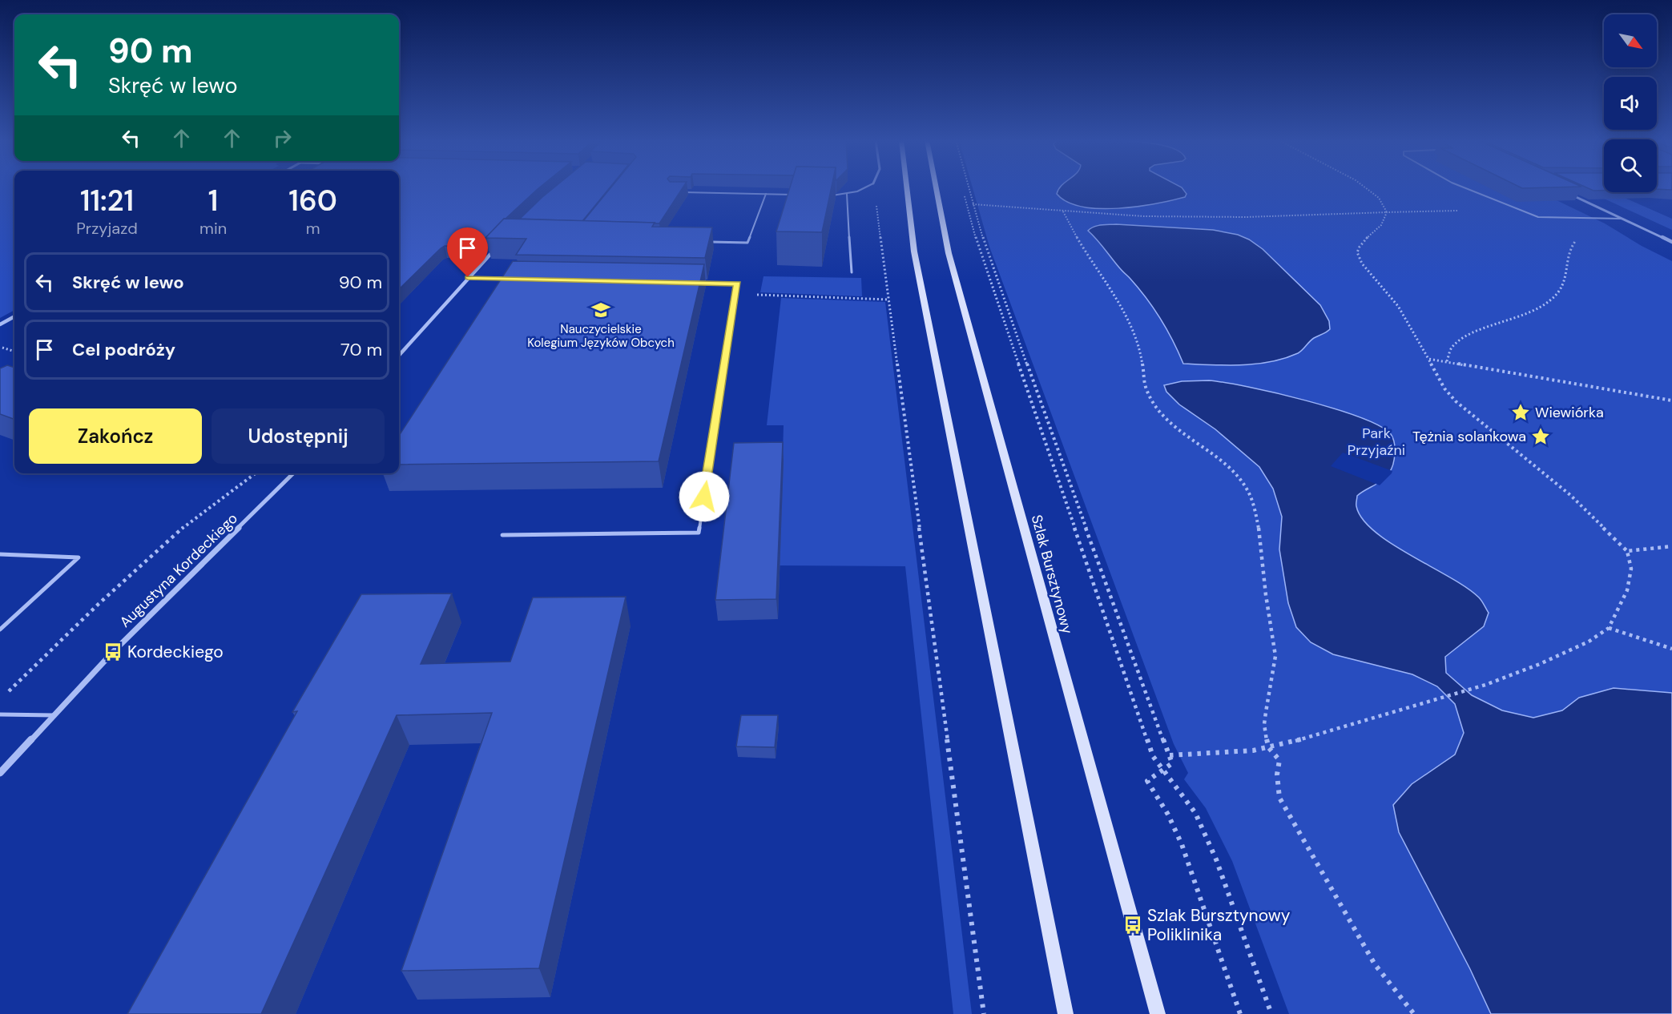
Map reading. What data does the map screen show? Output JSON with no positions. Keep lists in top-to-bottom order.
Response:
{
  "streets": {
    "main road": ["Szlak Bursztynowy"],
    "street": ["Augustyna Kordeckiego"]
  },
  "parks": ["Park Przyjaźni"],
  "places": {
    "school or university": ["Nauczycielskie Kolegium Języków Obcych"],
    "place": ["Wiewiórka", "Tężnia solankowa"],
    "bus stop": ["Kordeckiego", "Szlak Bursztynowy Poliklinika"]
  },
  "north": "bottom right",
  "page": {
    "turn": ["90 m", "Skręć w lewo"],
    "eta": [
      "11:21",
      "Przyjazd",
      "1",
      "min",
      "160",
      "m"
    ],
    "list": [
      {
        "name": "Skręć w lewo",
        "value": "90 m"
      },
      {
        "name": "Cel podróży",
        "value": "70 m"
      }
    ],
    "buttons": ["Zakończ", "Udostępnij"]
  }
}
